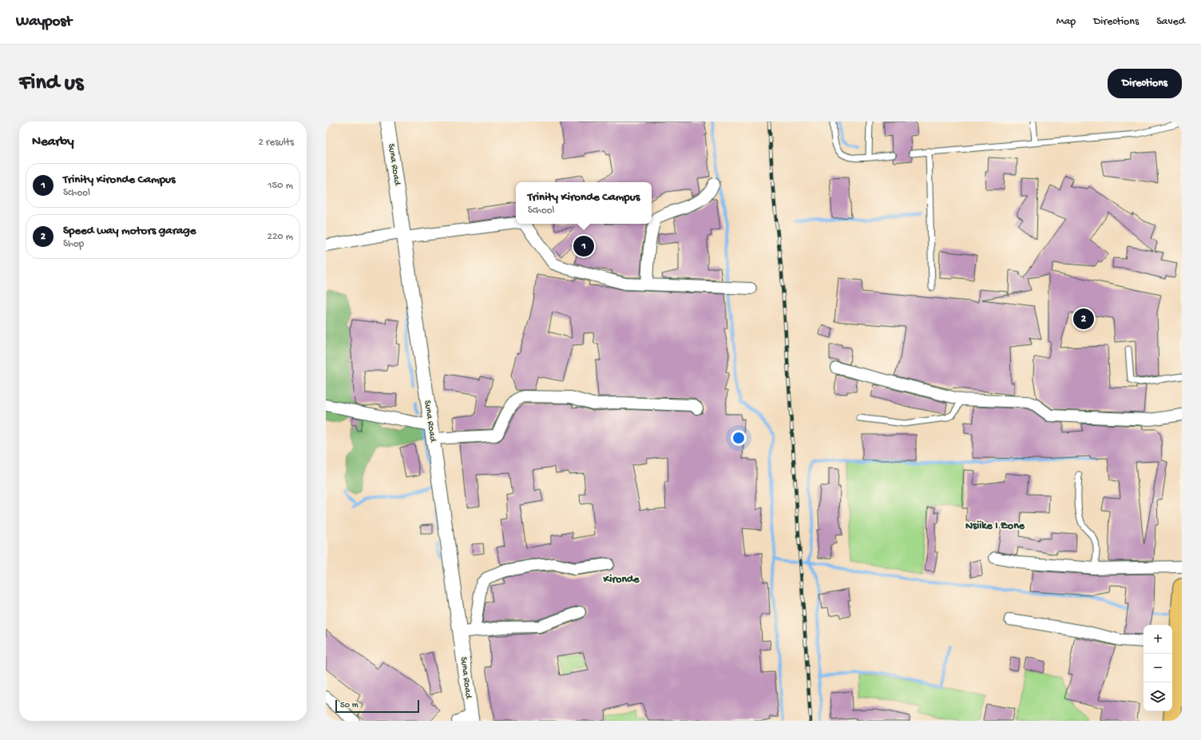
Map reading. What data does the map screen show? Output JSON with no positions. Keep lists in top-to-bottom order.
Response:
{
  "streets": {
    "street": ["Suna Road"]
  },
  "districts": ["Nsiike I Zone", "Kironde"],
  "scale_bar": "50 m",
  "page": {
    "header": "Waypost",
    "nav": ["Map", "Directions", "Saved"],
    "buttons": "Directions",
    "title": "Find us",
    "heading": ["Nearby", "2 results"],
    "list": [
      {
        "mark": "1",
        "name": "Trinity Kironde Campus",
        "note": "School",
        "value": "150 m"
      },
      {
        "mark": "2",
        "name": "Speed way motors garage",
        "note": "Shop",
        "value": "220 m"
      }
    ],
    "popup": ["Trinity Kironde Campus", "School"],
    "pins": ["1", "2"],
    "map_buttons": ["+", "−"],
    "scale": "50 m"
  }
}
